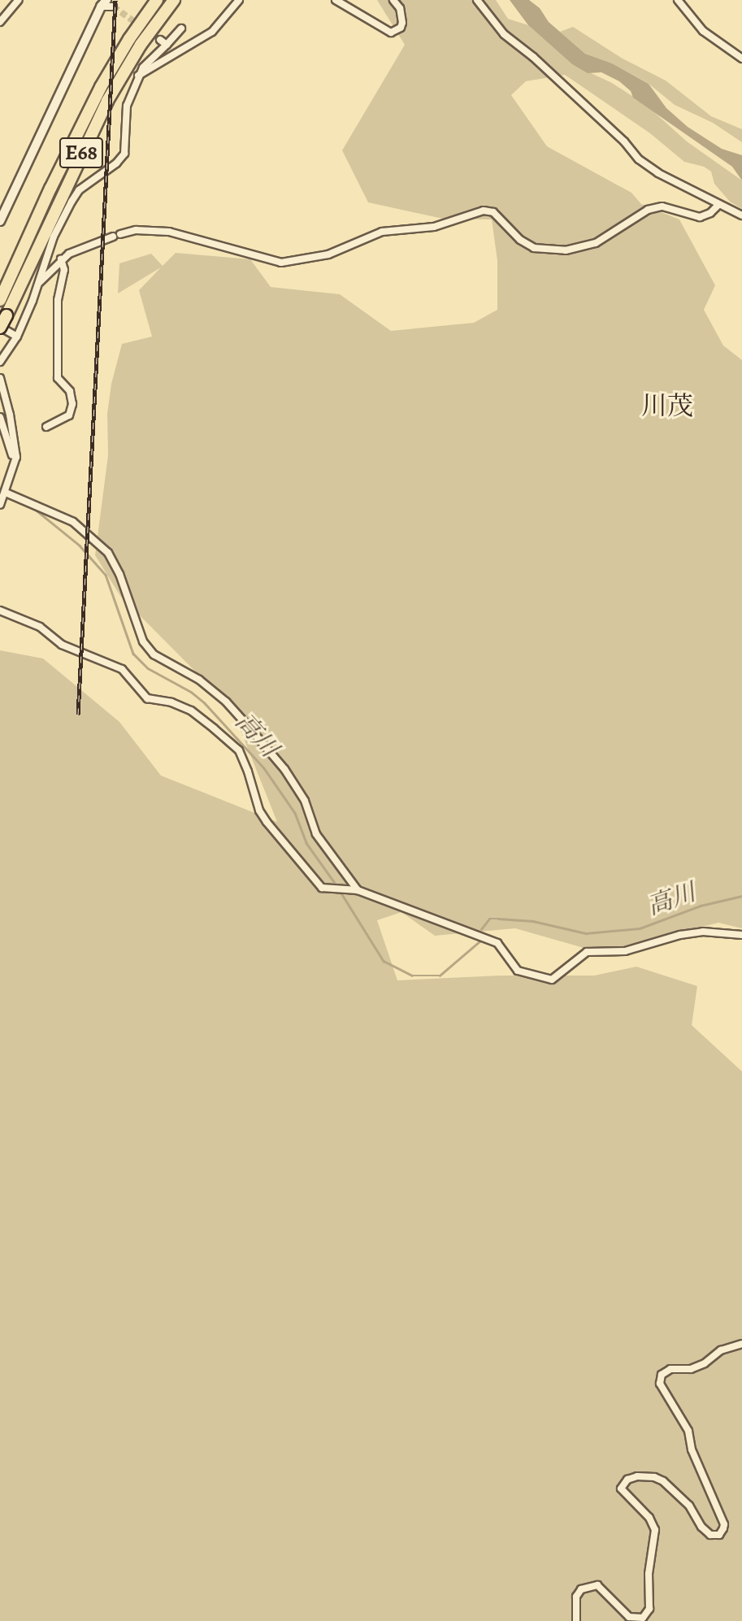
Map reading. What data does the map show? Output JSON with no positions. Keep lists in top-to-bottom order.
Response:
{
  "streets": {
    "highway": ["E68"]
  },
  "districts": ["川茂"],
  "water": ["高川"]
}
